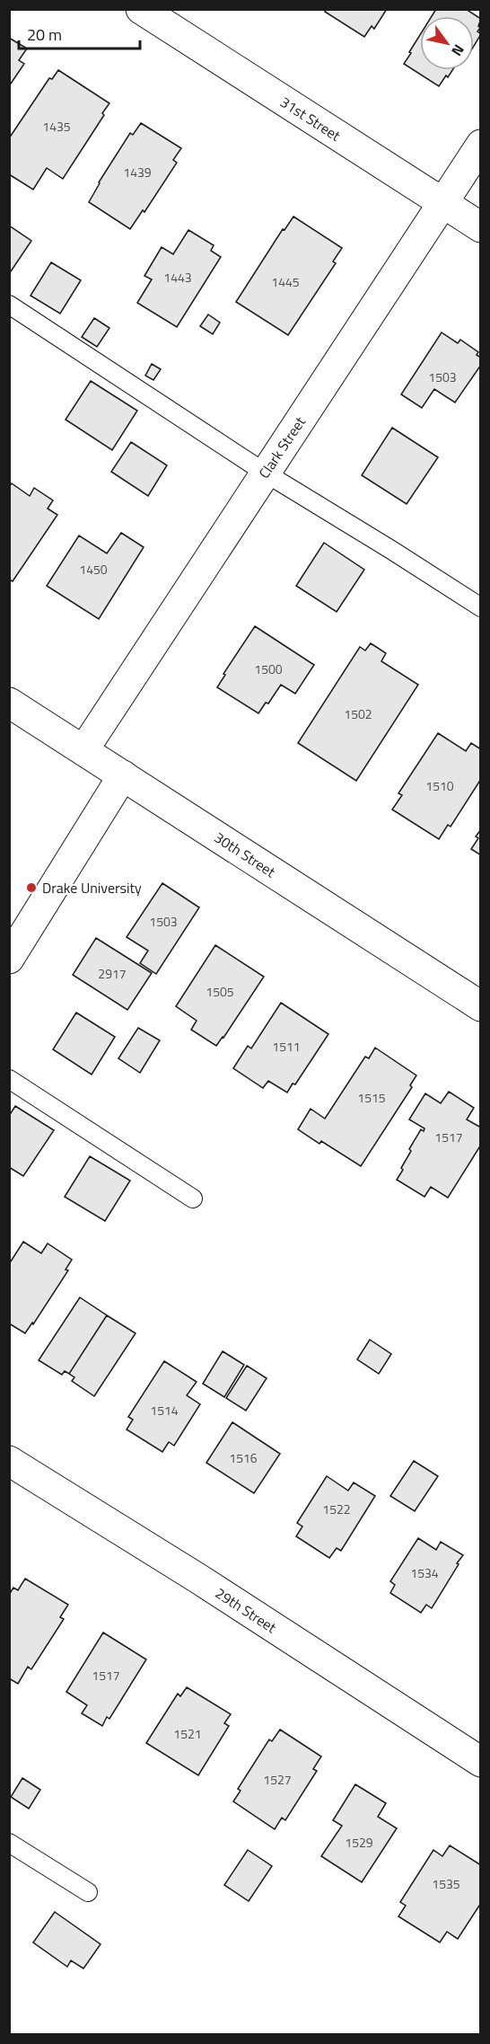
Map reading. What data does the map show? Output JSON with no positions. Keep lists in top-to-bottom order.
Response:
{
  "streets": {
    "street": [
      "31st Street",
      "Clark Street",
      "30th Street",
      "29th Street"
    ]
  },
  "crossings": [
    ["31st Street", "Clark Street"],
    ["Clark Street", "30th Street"]
  ],
  "places": ["Drake University"],
  "house_numbers": [
    "1435",
    "1439",
    "1443",
    "1445",
    "1503",
    "1450",
    "1500",
    "1502",
    "1510",
    "1503",
    "2917",
    "1505",
    "1511",
    "1515",
    "1517",
    "1514",
    "1516",
    "1522",
    "1534",
    "1517",
    "1521",
    "1527",
    "1529",
    "1535"
  ],
  "scale_bar": "20 m",
  "north": "bottom right"
}
